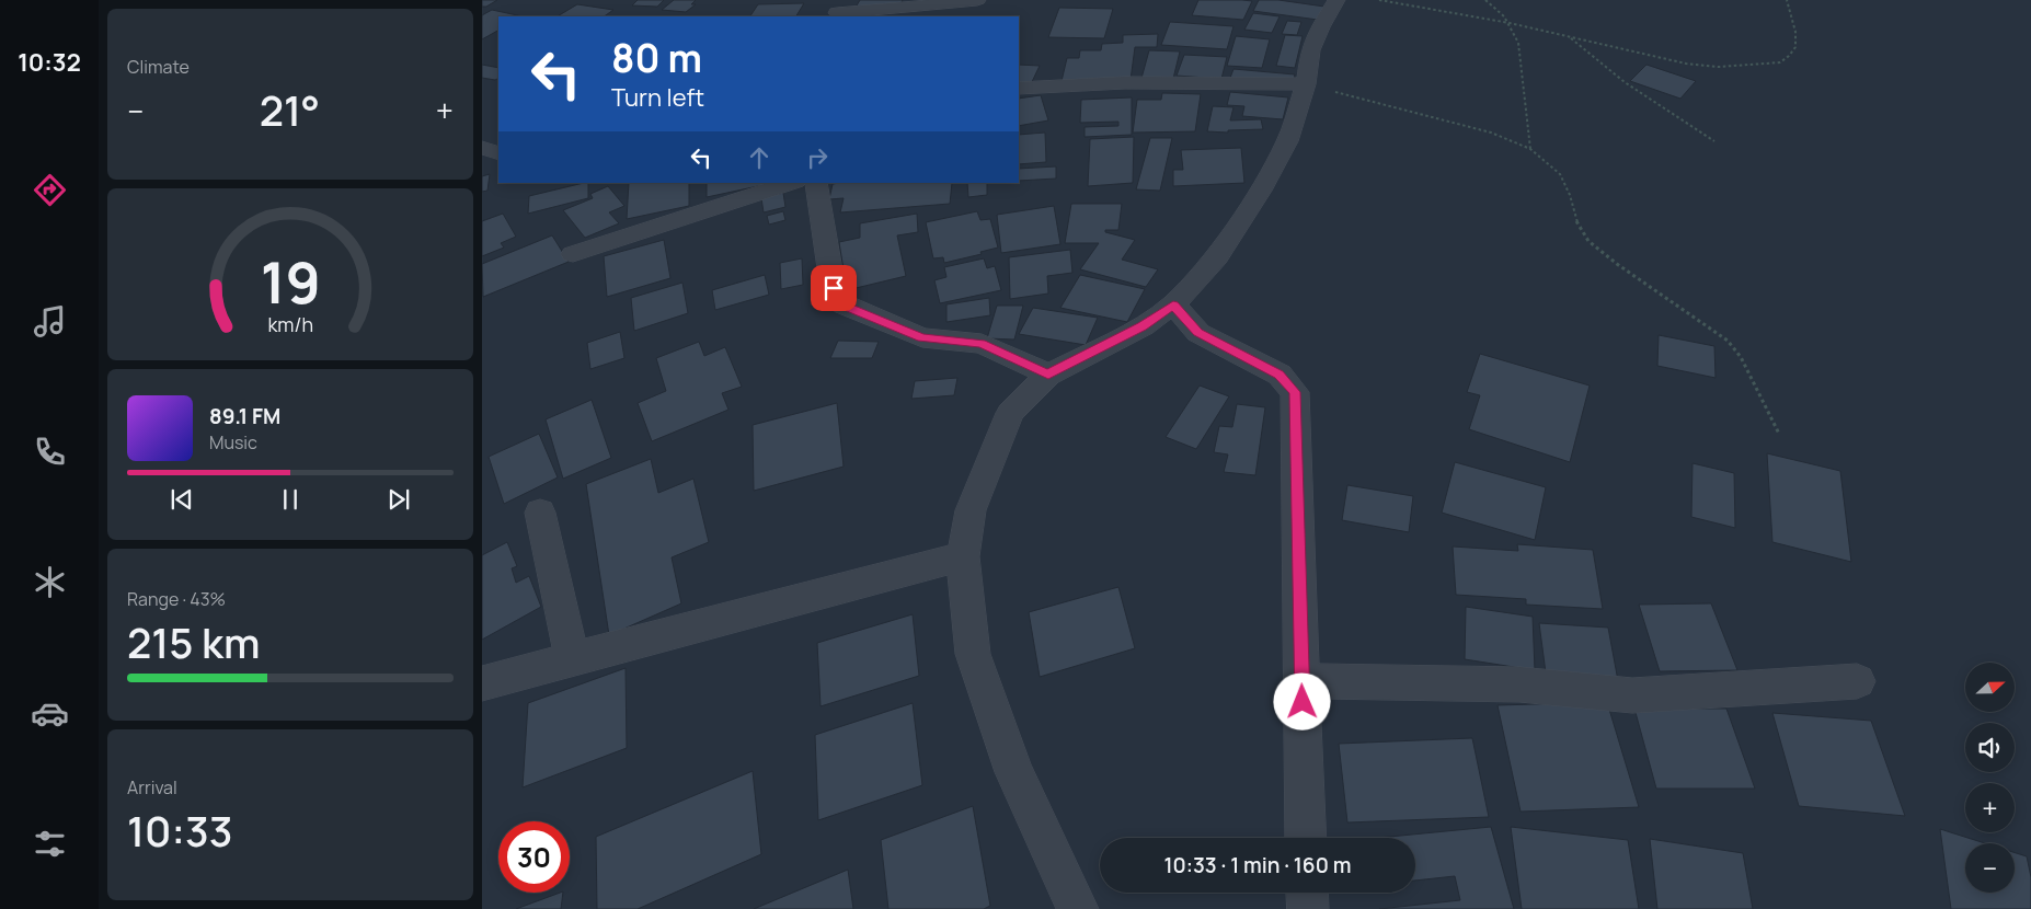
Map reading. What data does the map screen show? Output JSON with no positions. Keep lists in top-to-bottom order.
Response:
{
  "north": "right",
  "page": {
    "tabs": "10:32",
    "tile": [
      "Climate",
      ["Range · 43%", "215 km"],
      ["Arrival", "10:33"]
    ],
    "turn": ["80 m", "Turn left"],
    "heat": ["−", "21°", "+"],
    "song": ["89.1 FM", "Music"],
    "map_buttons": ["+", "−"],
    "limit": "30",
    "trip": "10:33 · 1 min · 160 m",
    "gauge": ["19", "km/h"]
  }
}
